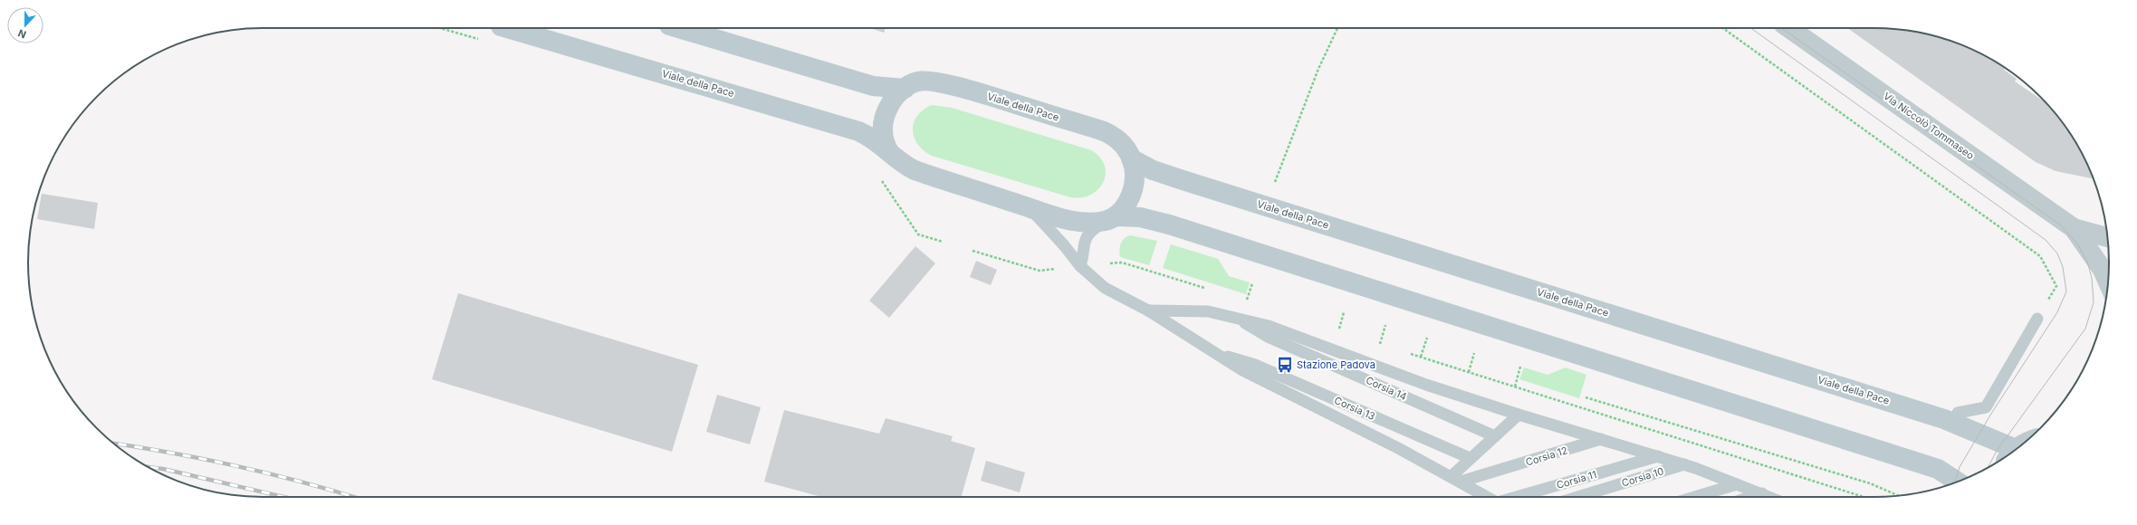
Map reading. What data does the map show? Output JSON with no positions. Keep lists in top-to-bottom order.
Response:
{
  "streets": {
    "street": ["Viale della Pace", "Via Niccolò Tommaseo"],
    "lane": [
      "Corsia 14",
      "Corsia 13",
      "Corsia 12",
      "Corsia 10",
      "Corsia 11"
    ]
  },
  "places": {
    "bus stop": ["Stazione Padova"]
  },
  "north": "bottom"
}
